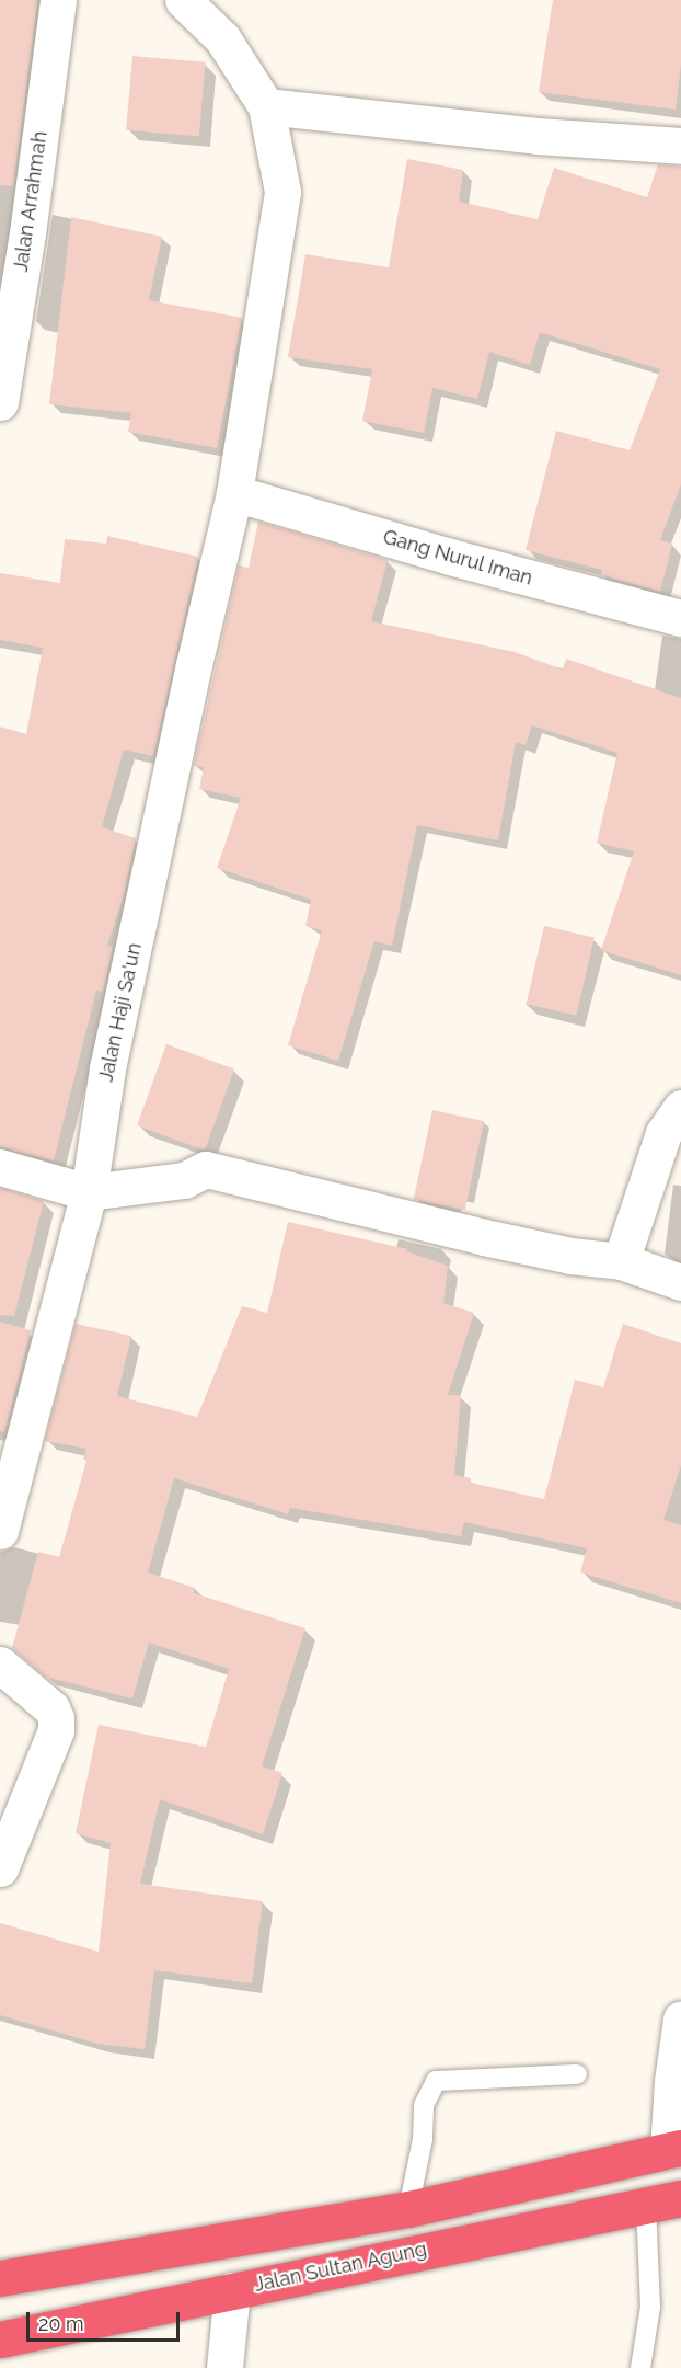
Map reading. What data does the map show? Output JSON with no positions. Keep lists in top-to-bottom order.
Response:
{
  "streets": {
    "highway": ["Jalan Sultan Agung"],
    "street": ["Jalan Arrahmah", "Gang Nurul Iman", "Jalan Haji Sa'un"]
  },
  "crossings": [
    ["Gang Nurul Iman", "Jalan Haji Sa'un"]
  ],
  "scale_bar": "20 m"
}
